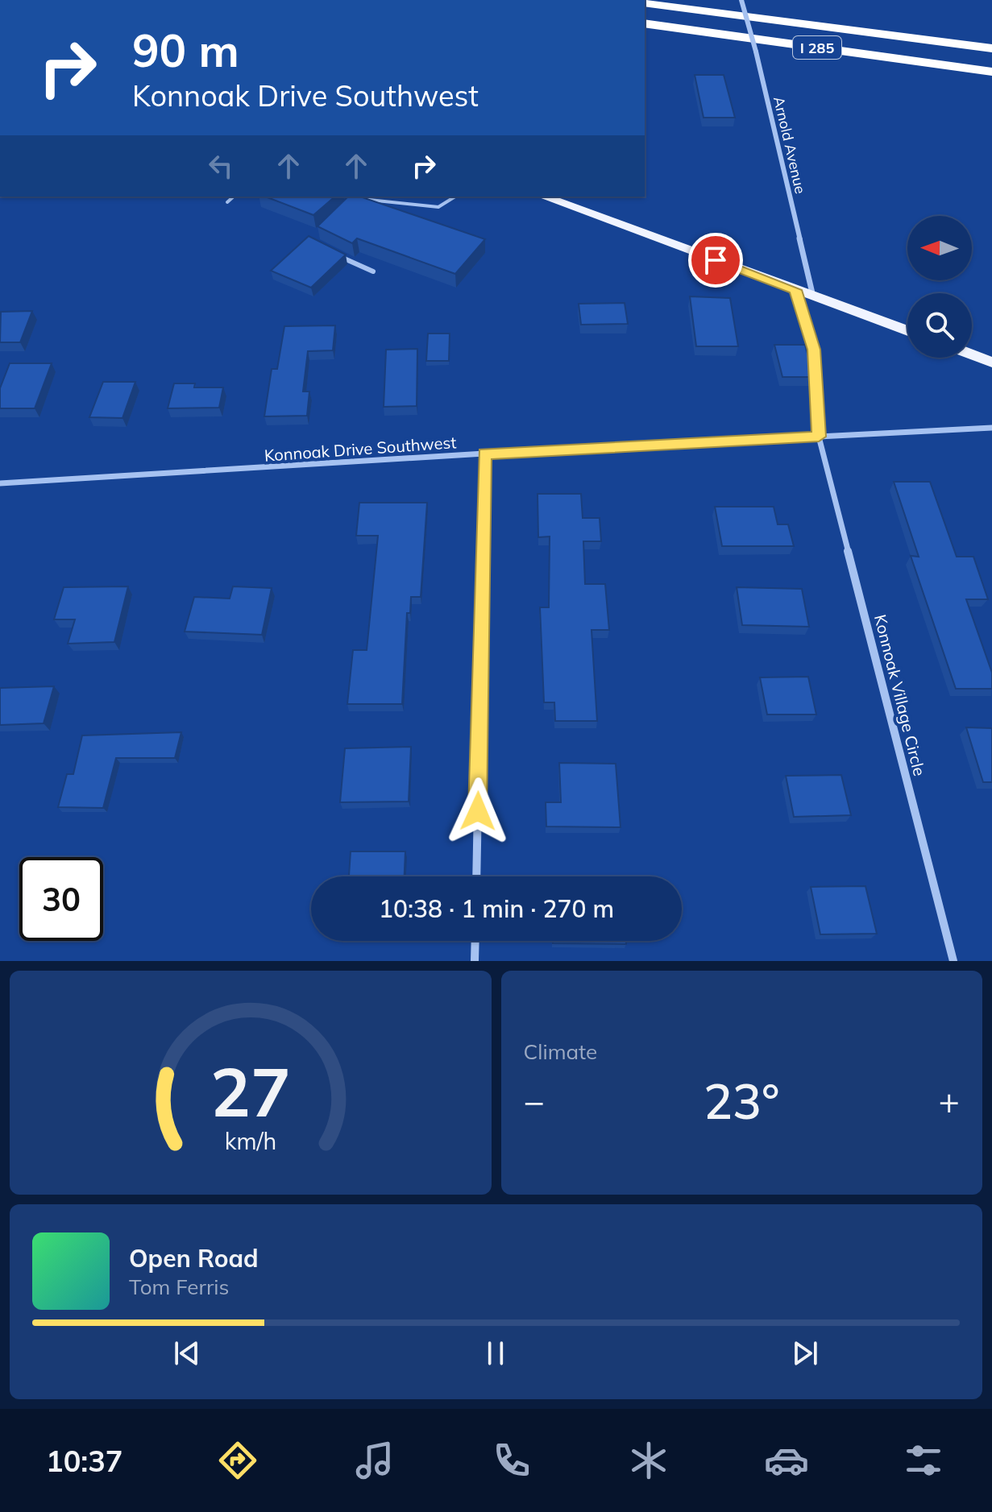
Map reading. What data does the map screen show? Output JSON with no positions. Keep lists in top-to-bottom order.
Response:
{
  "streets": {
    "highway": ["I 285"],
    "street": ["Arnold Avenue", "Konnoak Drive Southwest", "Konnoak Village Circle"]
  },
  "crossings": [
    ["Konnoak Drive Southwest", "Konnoak Village Circle"]
  ],
  "north": "left",
  "page": {
    "turn": ["90 m", "Konnoak Drive Southwest"],
    "limit": "30",
    "trip": "10:38 · 1 min · 270 m",
    "tile": "Climate",
    "heat": ["−", "23°", "+"],
    "song": ["Open Road", "Tom Ferris"],
    "tabs": "10:37",
    "gauge": ["27", "km/h"]
  }
}
